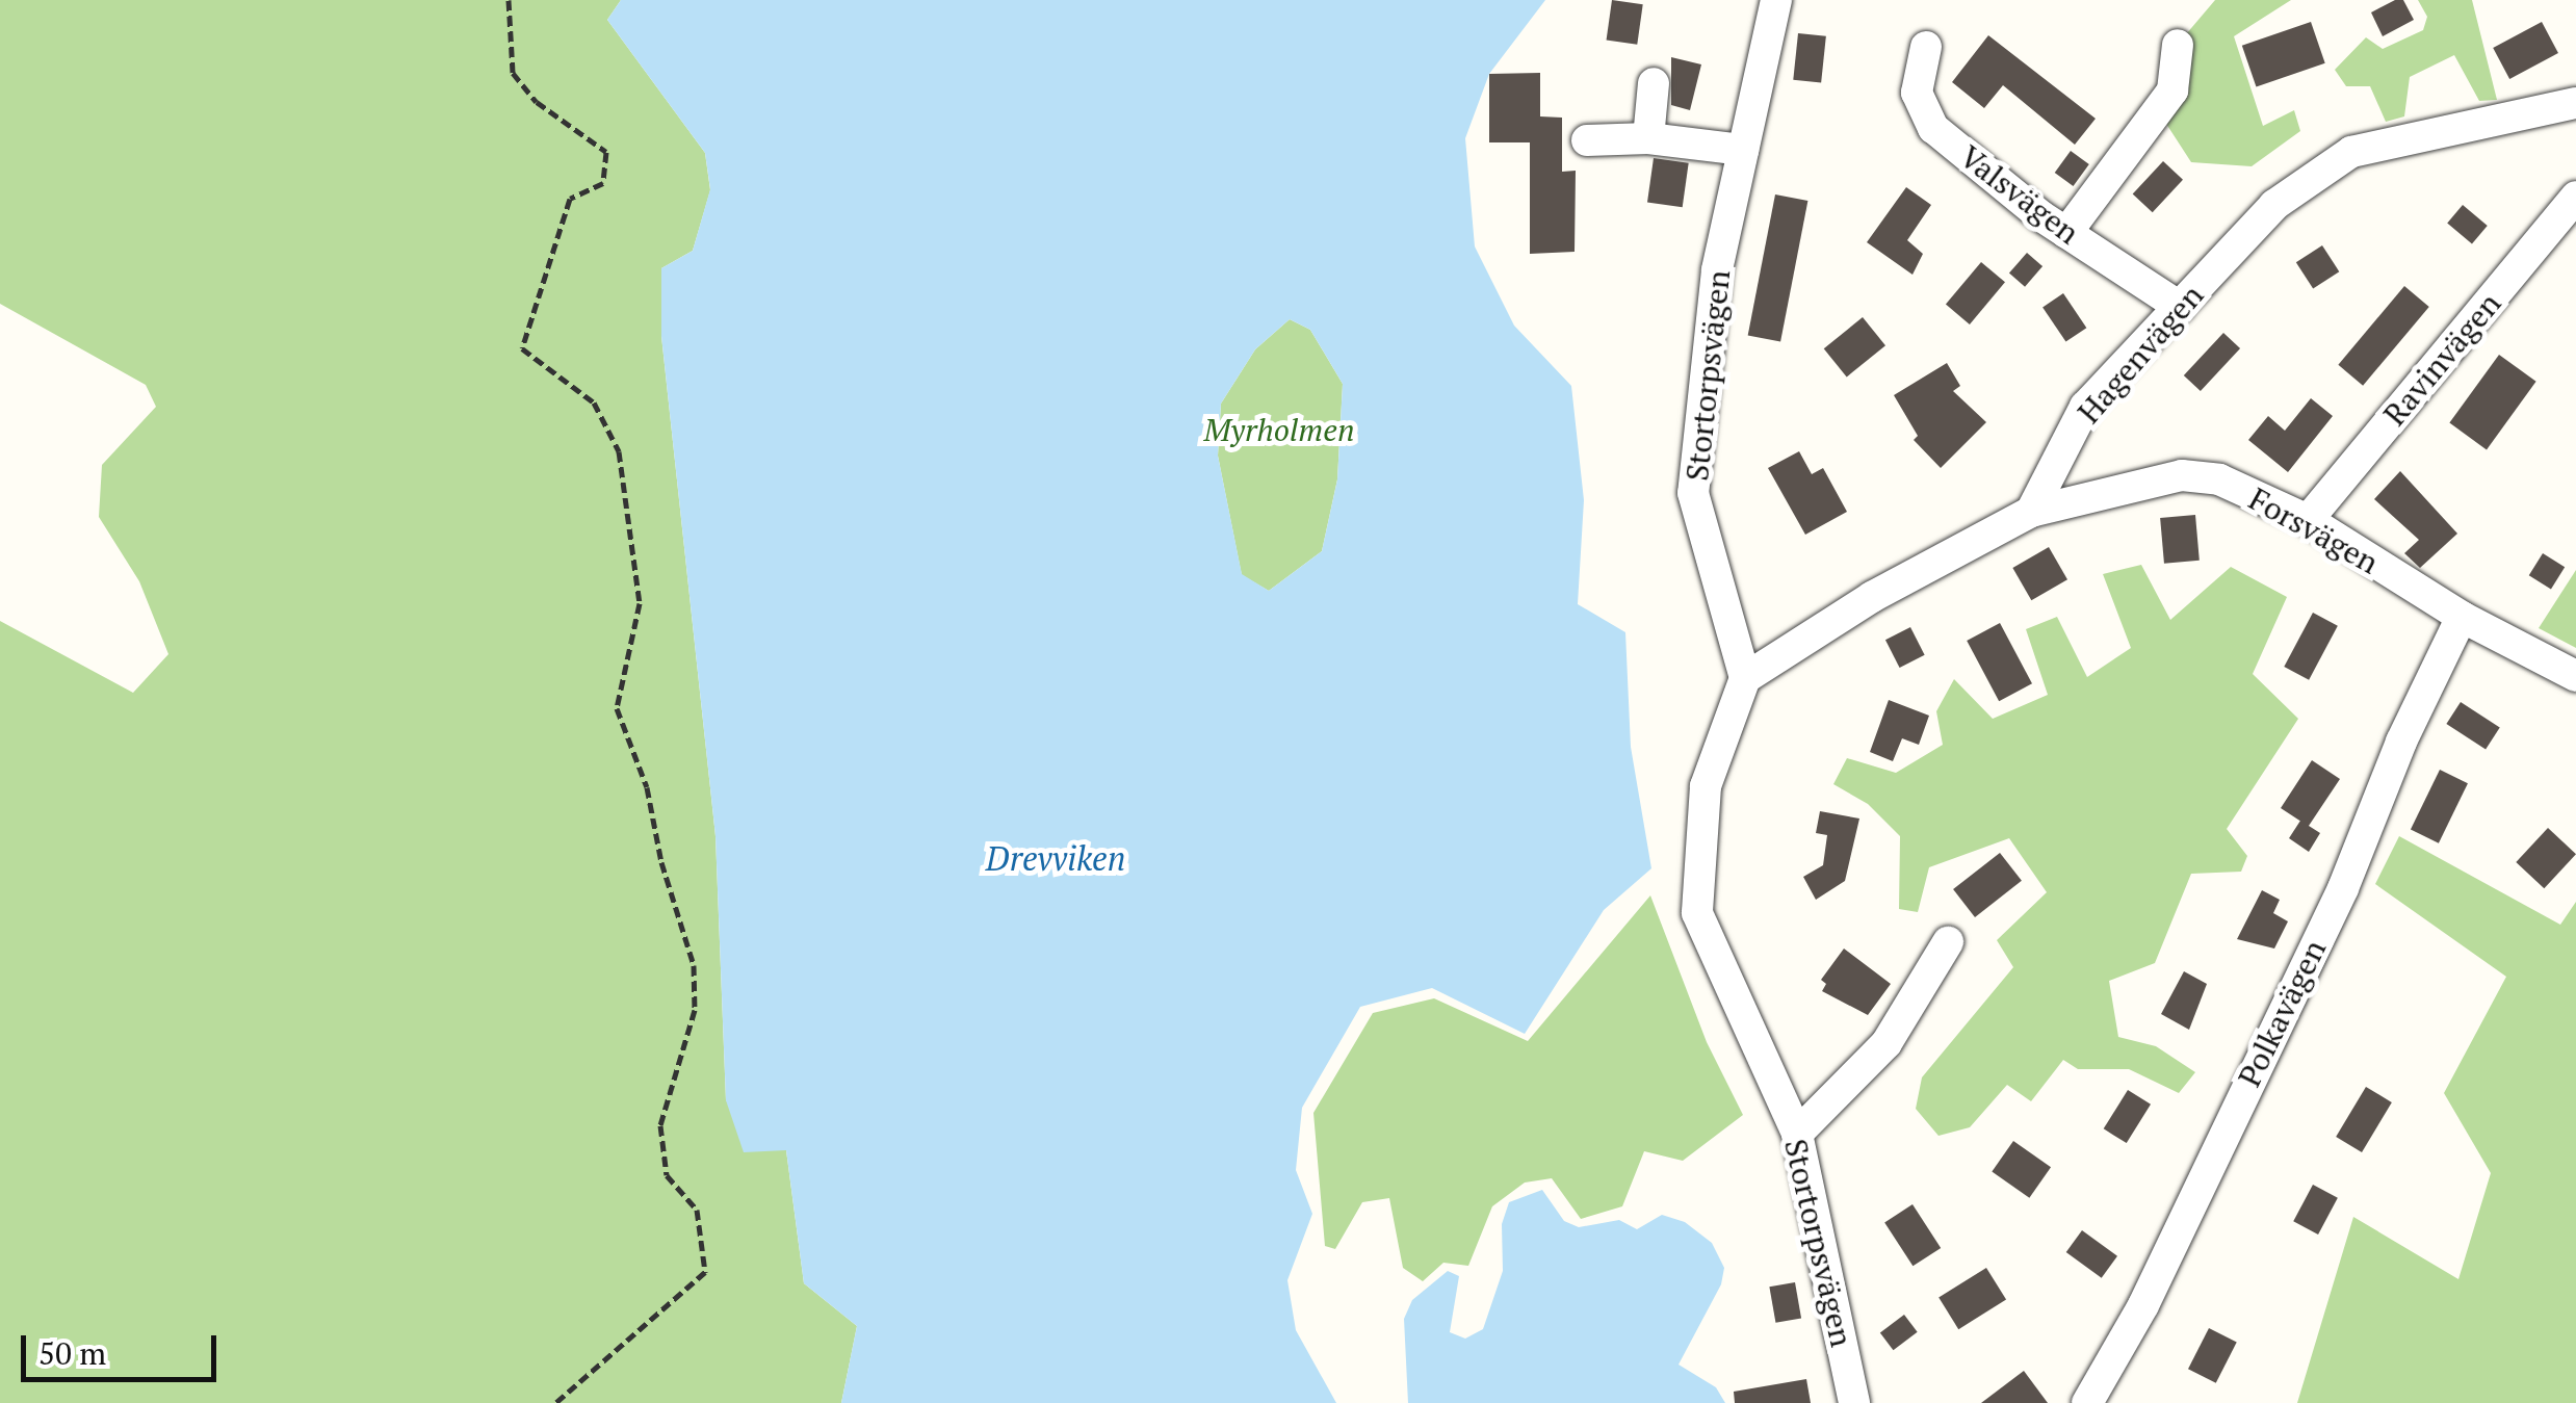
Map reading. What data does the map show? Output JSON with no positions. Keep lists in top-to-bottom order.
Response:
{
  "streets": {
    "street": [
      "Valsvägen",
      "Hagenvägen",
      "Ravinvägen",
      "Stortorpsvägen",
      "Forsvägen",
      "Polkavägen"
    ]
  },
  "crossings": [
    ["Valsvägen", "Hagenvägen"],
    ["Hagenvägen", "Forsvägen"],
    ["Ravinvägen", "Forsvägen"],
    ["Forsvägen", "Polkavägen"]
  ],
  "water": ["Drevviken"],
  "parks": ["Myrholmen"],
  "scale_bar": "50 m"
}
